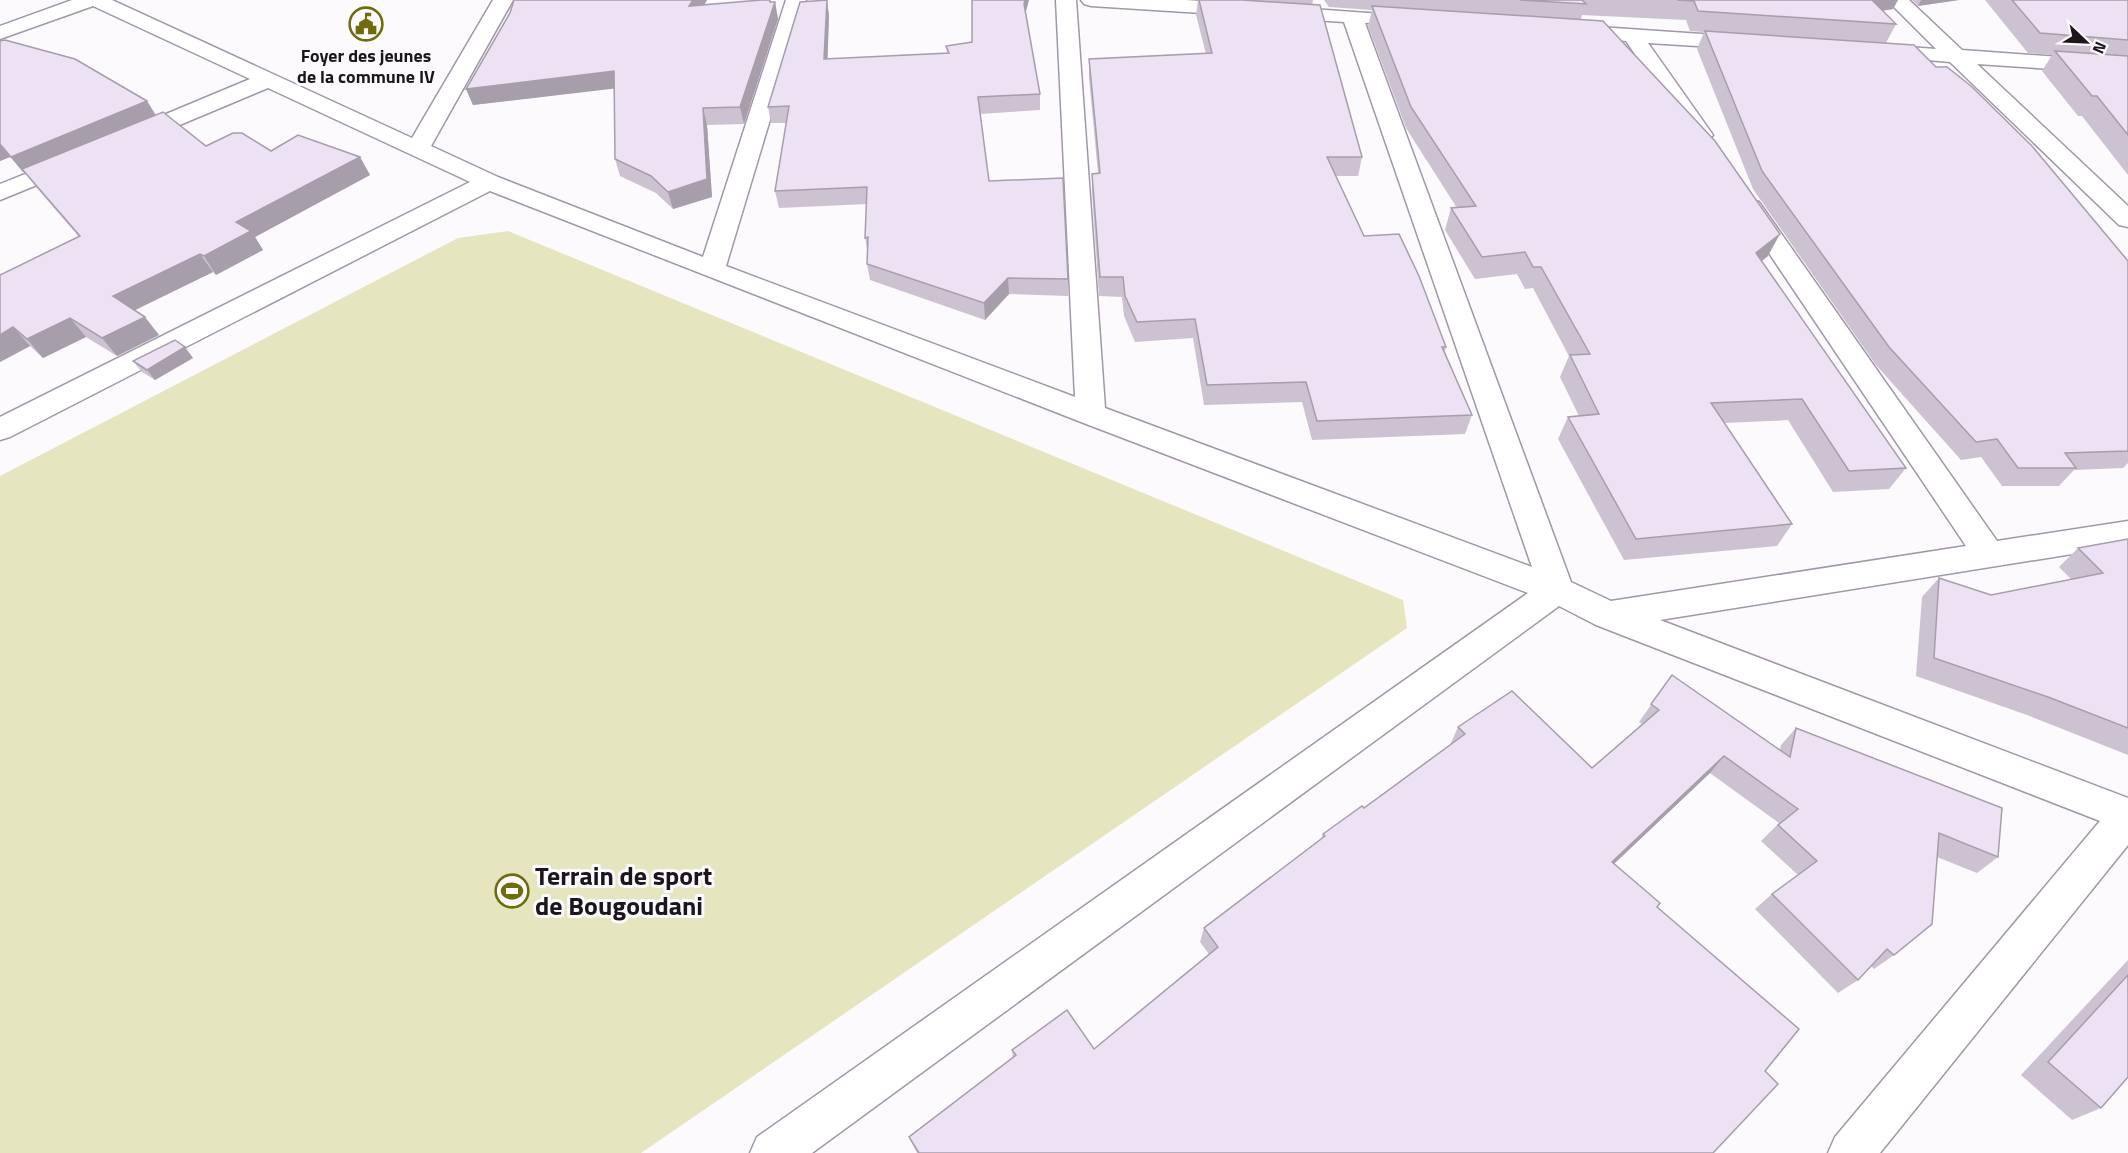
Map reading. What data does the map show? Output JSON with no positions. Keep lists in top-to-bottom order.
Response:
{
  "places": {
    "public building": ["Foyer des jeunes de la commune IV"],
    "sports": ["Terrain de sport de Bougoudani"]
  },
  "north": "bottom right"
}
